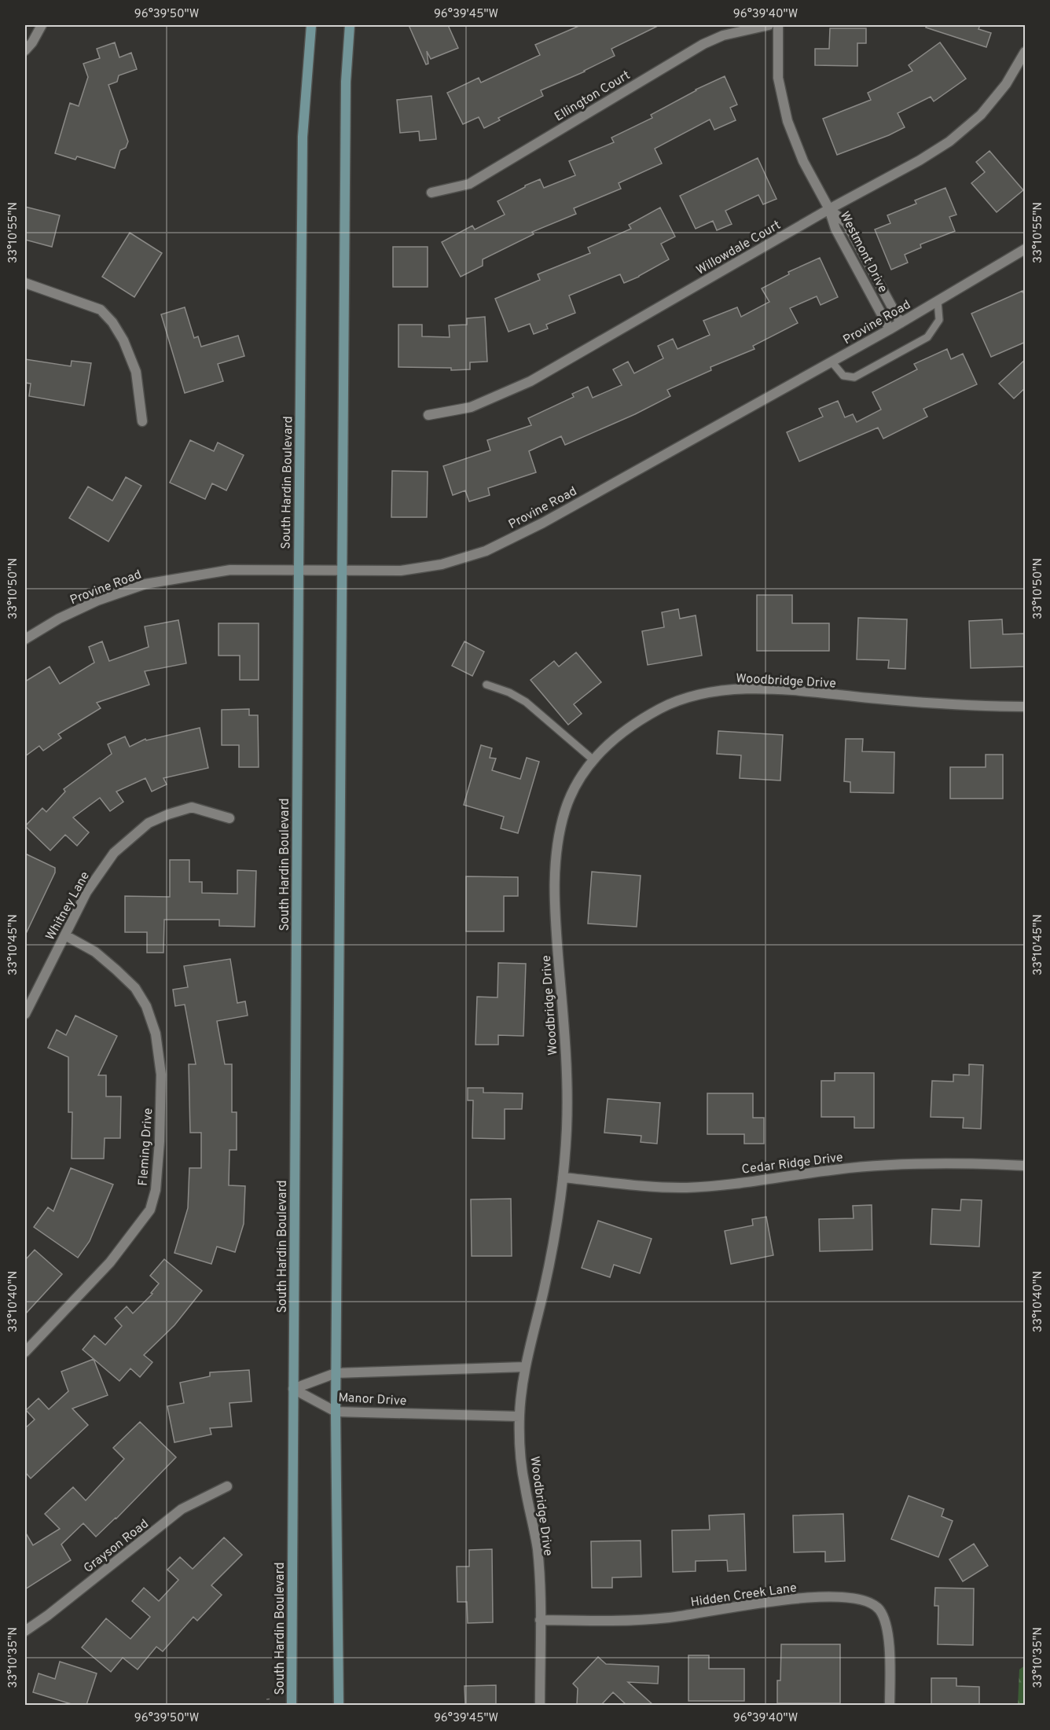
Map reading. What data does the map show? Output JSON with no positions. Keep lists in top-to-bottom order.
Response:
{
  "streets": {
    "main road": ["South Hardin Boulevard"],
    "street": [
      "Ellington Court",
      "Willowdale Court",
      "Westmont Drive",
      "Provine Road",
      "Woodbridge Drive",
      "Whitney Lane",
      "Fleming Drive",
      "Cedar Ridge Drive",
      "Manor Drive",
      "Grayson Road",
      "Hidden Creek Lane"
    ]
  },
  "crossings": [
    ["Willowdale Court", "Westmont Drive"],
    ["Westmont Drive", "Provine Road"],
    ["Provine Road", "South Hardin Boulevard"],
    ["South Hardin Boulevard", "Manor Drive"],
    ["Woodbridge Drive", "Cedar Ridge Drive"],
    ["Woodbridge Drive", "Manor Drive"],
    ["Woodbridge Drive", "Hidden Creek Lane"],
    ["Whitney Lane", "Fleming Drive"]
  ],
  "coordinates": [
    "96°39'50\"W",
    "96°39'45\"W",
    "96°39'40\"W",
    "33°10'55\"N",
    "33°10'50\"N",
    "33°10'45\"N",
    "33°10'40\"N",
    "33°10'35\"N"
  ]
}
